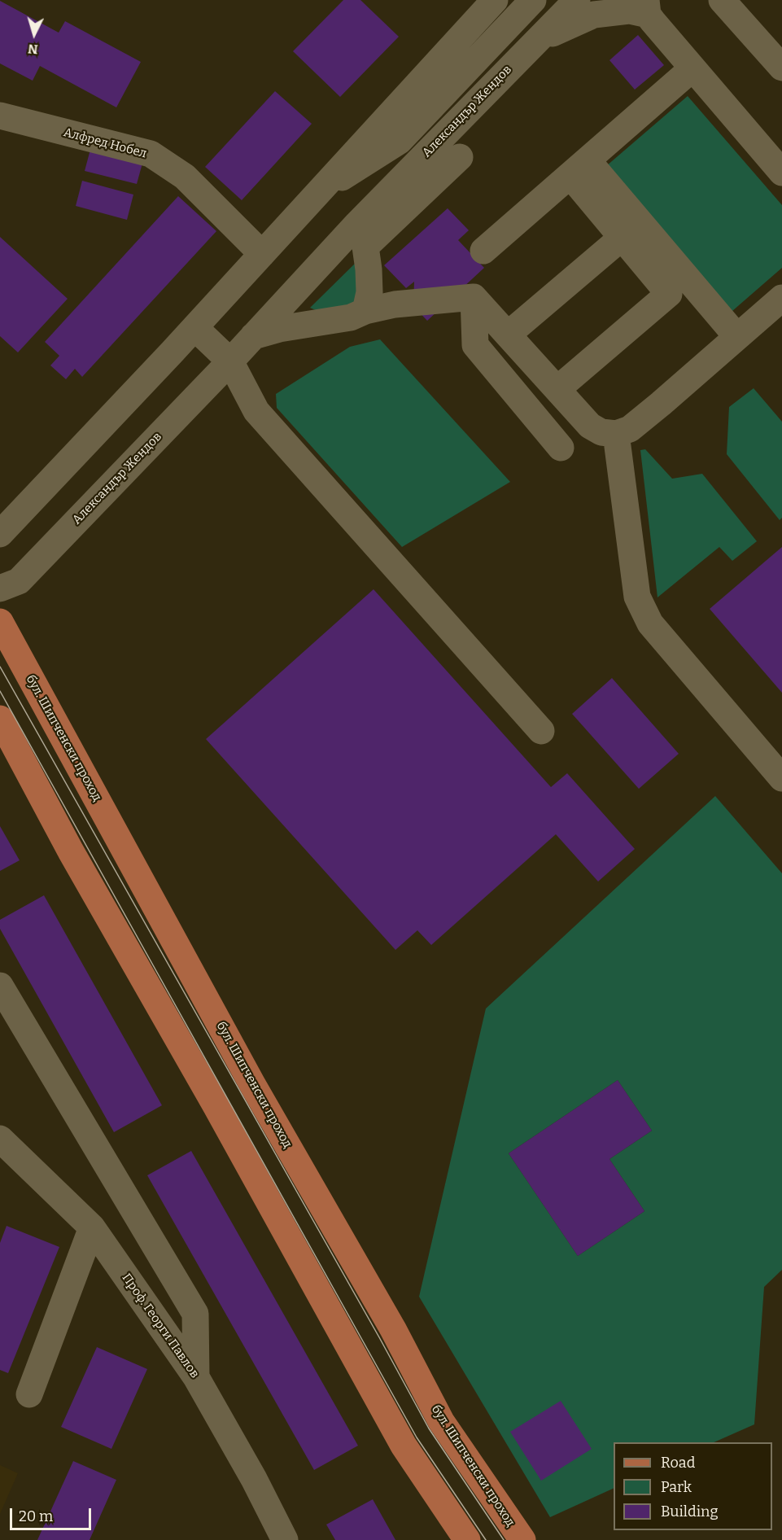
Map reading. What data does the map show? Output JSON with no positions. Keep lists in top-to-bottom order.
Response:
{
  "streets": {
    "main road": ["бул. Шипченски проход"],
    "street": ["Александър Жендов", "Алфред Нобел", "Проф. Георги Павлов"]
  },
  "crossings": [
    ["Александър Жендов", "Алфред Нобел"]
  ],
  "legend": ["Road", "Park", "Building"],
  "scale_bar": "20 m",
  "north": "bottom"
}
